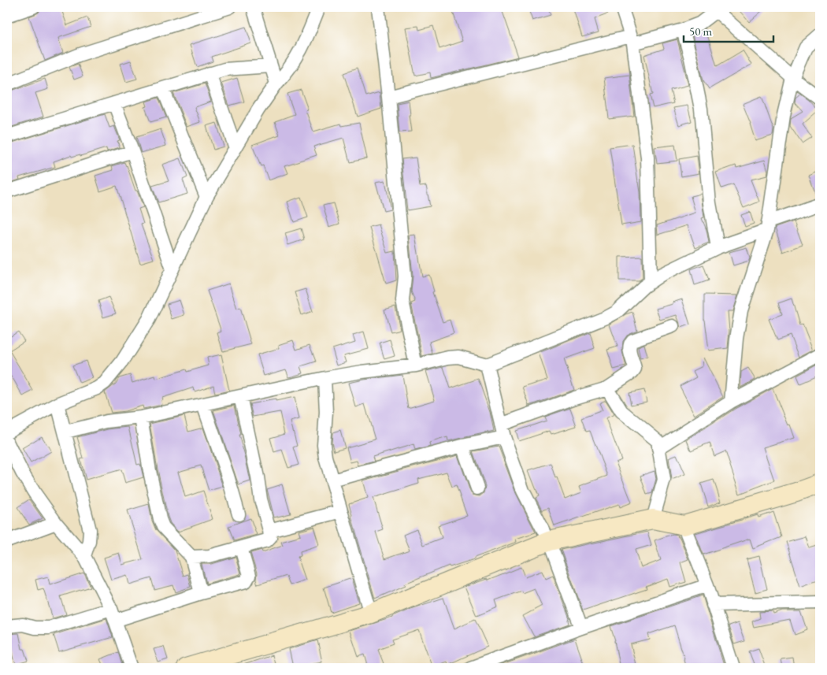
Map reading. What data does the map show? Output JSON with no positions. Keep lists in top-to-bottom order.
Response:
{
  "scale_bar": "50 m"
}
